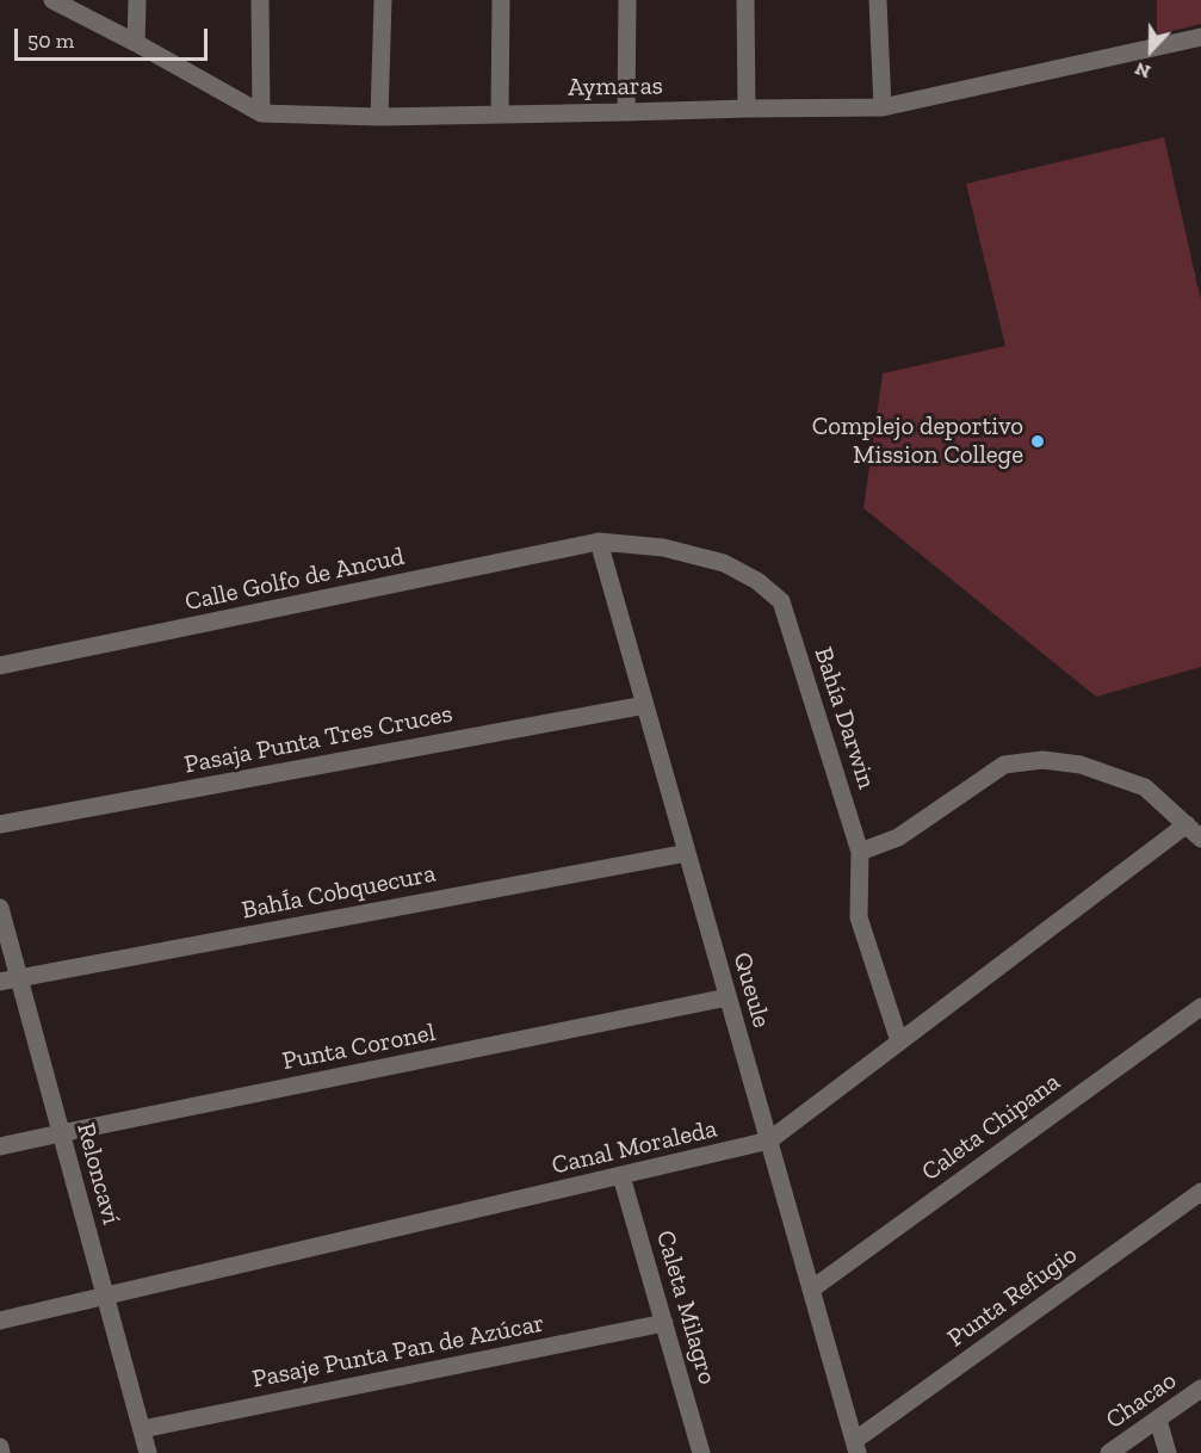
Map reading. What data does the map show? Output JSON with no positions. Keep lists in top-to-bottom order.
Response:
{
  "streets": {
    "street": [
      "Aymaras",
      "Calle Golfo de Ancud",
      "Bahía Darwin",
      "Pasaja Punta Tres Cruces",
      "BahÍa Cobquecura",
      "Queule",
      "Punta Coronel",
      "Caleta Chipana",
      "Canal Moraleda",
      "Reloncaví",
      "Punta Refugio",
      "Caleta Milagro",
      "Pasaje Punta Pan de Azúcar",
      "Chacao"
    ]
  },
  "crossings": [
    ["Calle Golfo de Ancud", "Bahía Darwin"],
    ["Calle Golfo de Ancud", "Queule"],
    ["Bahía Darwin", "Queule"],
    ["Bahía Darwin", "Canal Moraleda"],
    ["Pasaja Punta Tres Cruces", "Queule"],
    ["BahÍa Cobquecura", "Queule"],
    ["BahÍa Cobquecura", "Reloncaví"],
    ["Queule", "Punta Coronel"],
    ["Queule", "Caleta Chipana"],
    ["Queule", "Canal Moraleda"],
    ["Queule", "Punta Refugio"],
    ["Punta Coronel", "Reloncaví"],
    ["Canal Moraleda", "Reloncaví"],
    ["Canal Moraleda", "Caleta Milagro"],
    ["Reloncaví", "Pasaje Punta Pan de Azúcar"],
    ["Caleta Milagro", "Pasaje Punta Pan de Azúcar"]
  ],
  "places": ["Complejo deportivo Mission College"],
  "scale_bar": "50 m",
  "north": "bottom"
}
